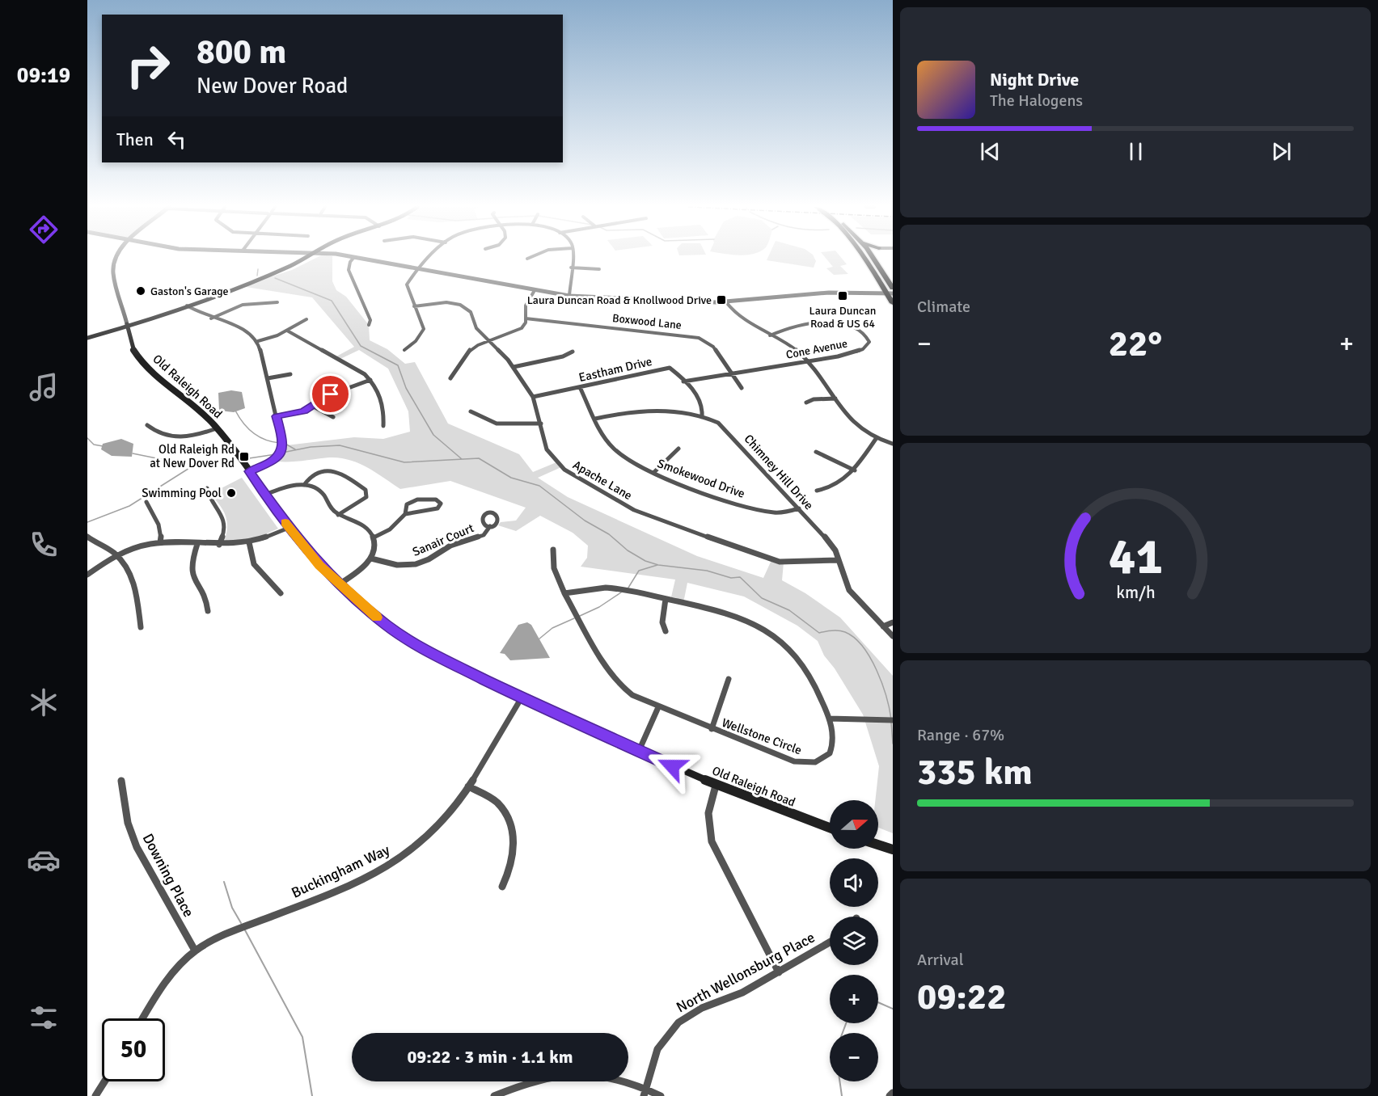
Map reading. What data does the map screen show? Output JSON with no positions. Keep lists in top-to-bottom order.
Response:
{
  "streets": {
    "main road": ["Old Raleigh Road"],
    "street": [
      "Boxwood Lane",
      "Cone Avenue",
      "Eastham Drive",
      "Chimney Hill Drive",
      "Smokewood Drive",
      "Apache Lane",
      "Sanair Court",
      "Wellstone Circle",
      "Buckingham Way",
      "Downing Place",
      "North Wellonsburg Place"
    ]
  },
  "crossings": [
    ["Boxwood Lane", "Cone Avenue"],
    ["Cone Avenue", "Eastham Drive"],
    ["Eastham Drive", "Chimney Hill Drive"],
    ["Eastham Drive", "Smokewood Drive"],
    ["Eastham Drive", "Apache Lane"],
    ["Old Raleigh Road", "Buckingham Way"],
    ["Chimney Hill Drive", "Smokewood Drive"],
    ["Chimney Hill Drive", "Apache Lane"],
    ["Buckingham Way", "Downing Place"]
  ],
  "places": {
    "other": ["Gaston's Garage", "Swimming Pool"],
    "transit": ["Laura Duncan Road & US 64", "Laura Duncan Road & Knollwood Drive", "Old Raleigh Rd at New Dover Rd"]
  },
  "north": "right",
  "page": {
    "tabs": "09:19",
    "turn": ["800 m", "New Dover Road"],
    "song": ["Night Drive", "The Halogens"],
    "then": "Then",
    "tile": [
      "Climate",
      ["Range · 67%", "335 km"],
      ["Arrival", "09:22"]
    ],
    "heat": ["−", "22°", "+"],
    "map_buttons": ["+", "−"],
    "limit": "50",
    "trip": "09:22 · 3 min · 1.1 km",
    "gauge": ["41", "km/h"]
  }
}
